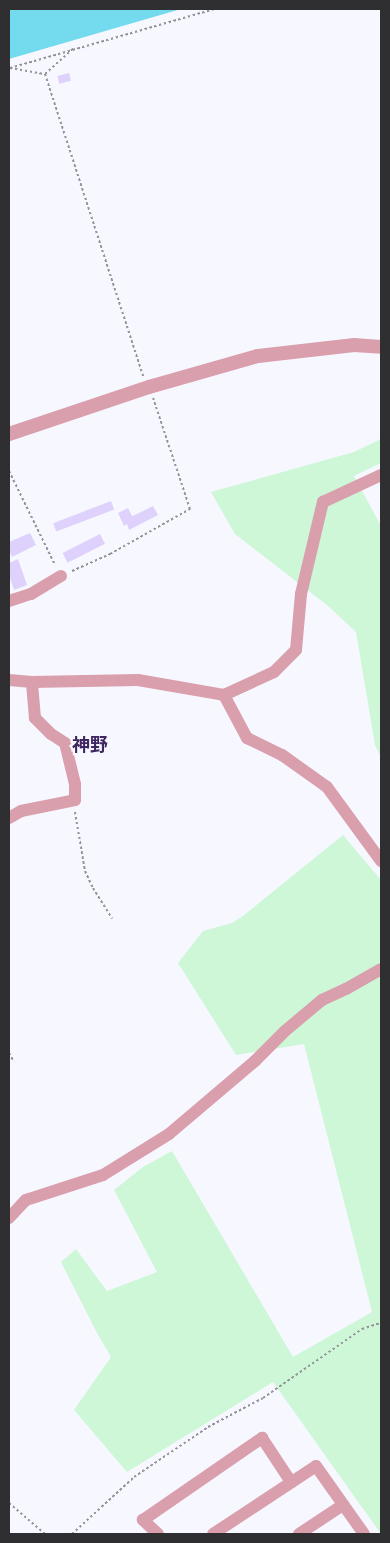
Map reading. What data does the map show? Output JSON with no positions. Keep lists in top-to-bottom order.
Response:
{
  "districts": ["神野"]
}
